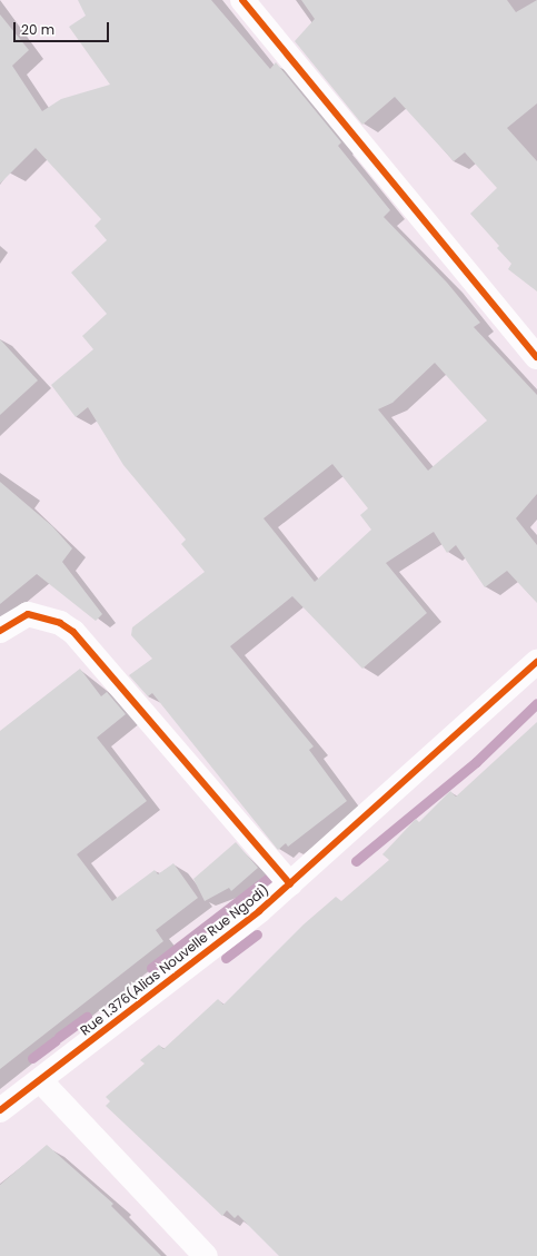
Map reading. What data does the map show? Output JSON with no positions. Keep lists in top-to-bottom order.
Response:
{
  "streets": {
    "street": ["Rue 1.376(Alias Nouvelle Rue Ngodi)"]
  },
  "scale_bar": "20 m"
}
